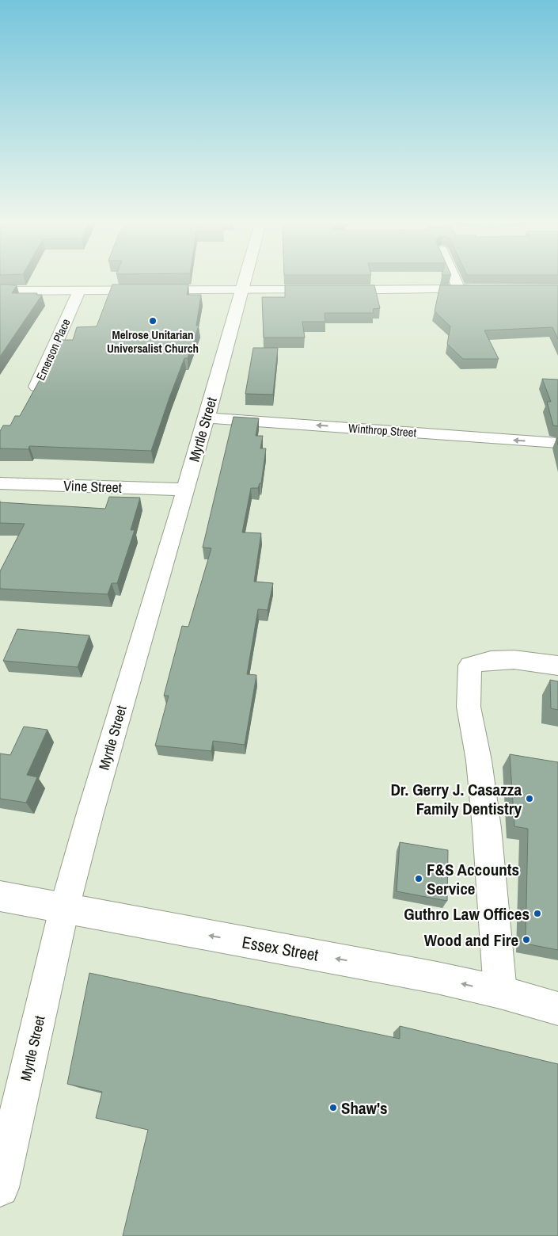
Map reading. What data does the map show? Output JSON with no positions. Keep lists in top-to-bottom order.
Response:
{
  "streets": {
    "street": [
      "Emerson Place",
      "Myrtle Street",
      "Winthrop Street",
      "Vine Street",
      "Essex Street"
    ]
  },
  "crossings": [
    ["Myrtle Street", "Winthrop Street"],
    ["Myrtle Street", "Vine Street"],
    ["Myrtle Street", "Essex Street"]
  ],
  "one_way": ["Essex Street"],
  "places": [
    "Melrose Unitarian Universalist Church",
    "Dr. Gerry J. Casazza Family Dentistry",
    "F&S Accounts Service",
    "Guthro Law Offices",
    "Wood and Fire",
    "Shaw's"
  ]
}
